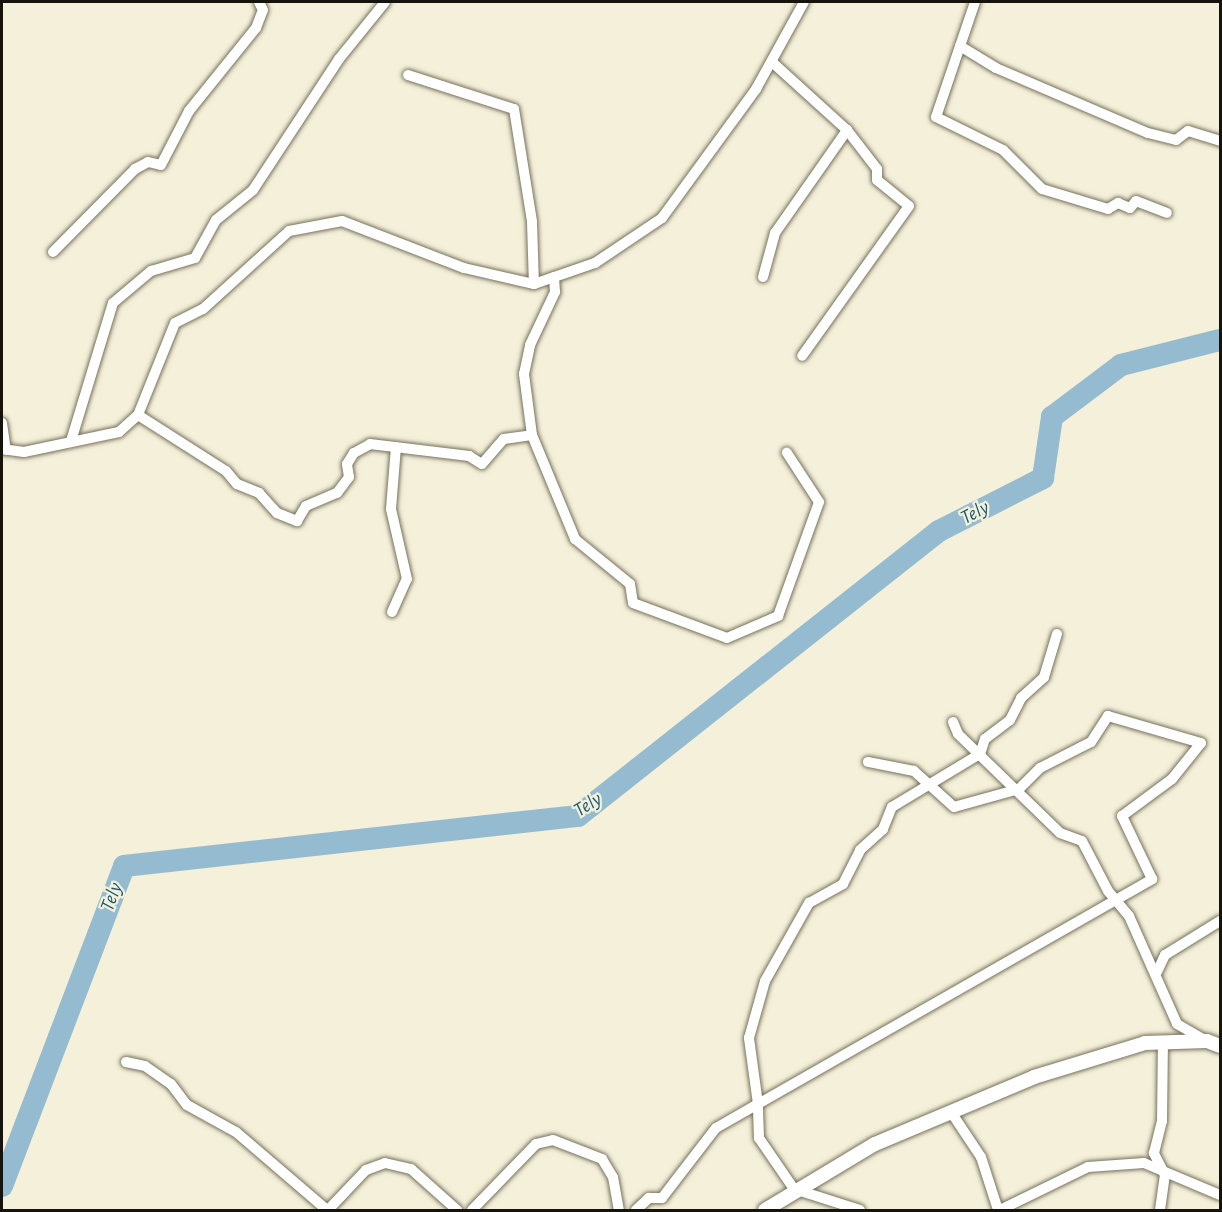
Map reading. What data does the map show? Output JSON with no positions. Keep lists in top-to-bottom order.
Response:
{
  "water": ["Tely"]
}
